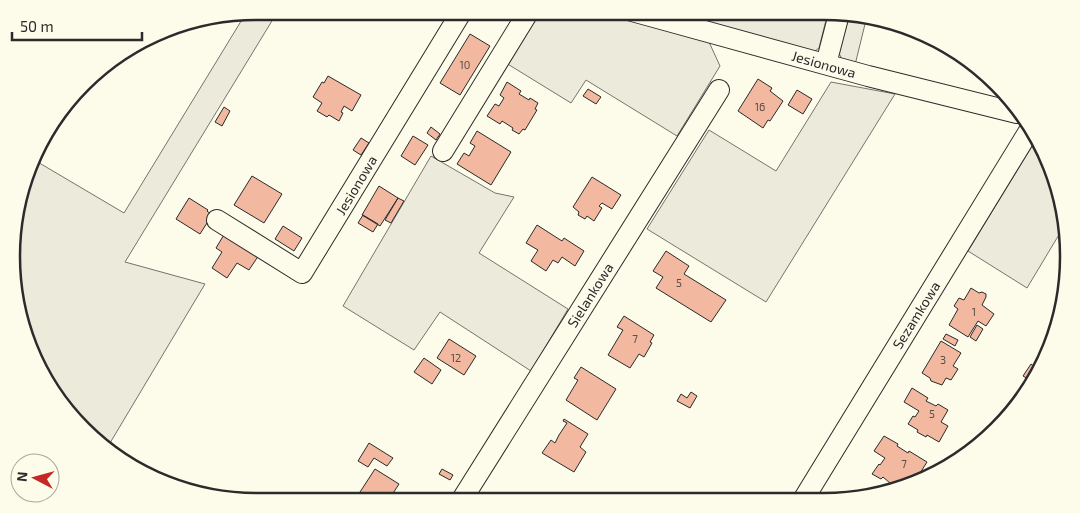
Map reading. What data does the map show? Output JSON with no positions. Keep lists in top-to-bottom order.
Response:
{
  "streets": {
    "street": ["Jesionowa", "Sielankowa", "Sezamkowa"]
  },
  "house_numbers": [
    "10",
    "16",
    "5",
    "1",
    "7",
    "12",
    "3",
    "5",
    "7"
  ],
  "scale_bar": "50 m",
  "north": "left"
}
